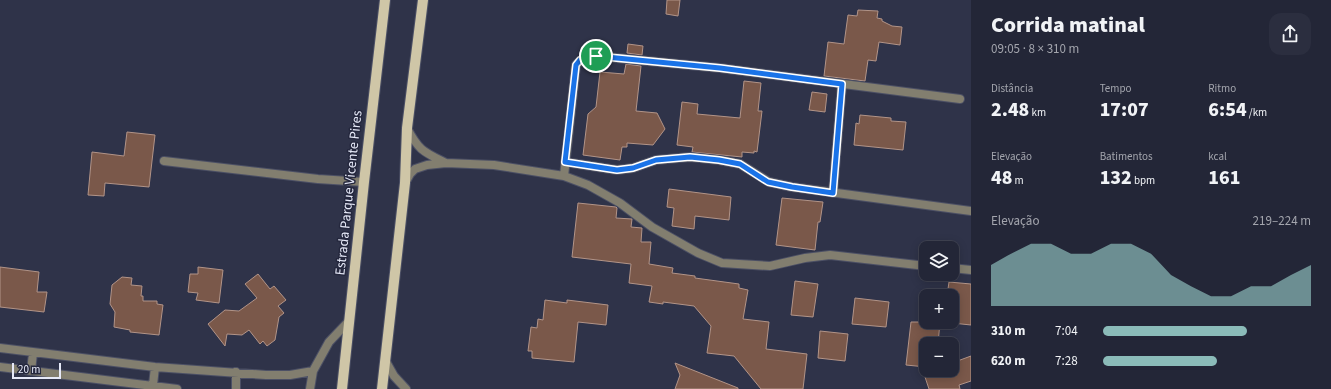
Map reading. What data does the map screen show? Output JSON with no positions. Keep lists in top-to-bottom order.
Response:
{
  "streets": {
    "main road": ["Estrada Parque Vicente Pires"]
  },
  "scale_bar": "20 m",
  "page": {
    "heading": ["Corrida matinal", "09:05 · 8 × 310 m"],
    "stats": [
      ["Distância", "2.48 km"],
      ["Tempo", "17:07"],
      ["Ritmo", "6:54 /km"],
      ["Elevação", "48 m"],
      ["Batimentos", "132 bpm"],
      ["kcal", "161"]
    ],
    "chart": ["Elevação", "219–224 m"],
    "map_buttons": ["+", "−"],
    "list": [
      {
        "name": "310 m",
        "note": "7:04"
      },
      {
        "name": "620 m",
        "note": "7:28"
      }
    ],
    "scale": "20 m"
  }
}
